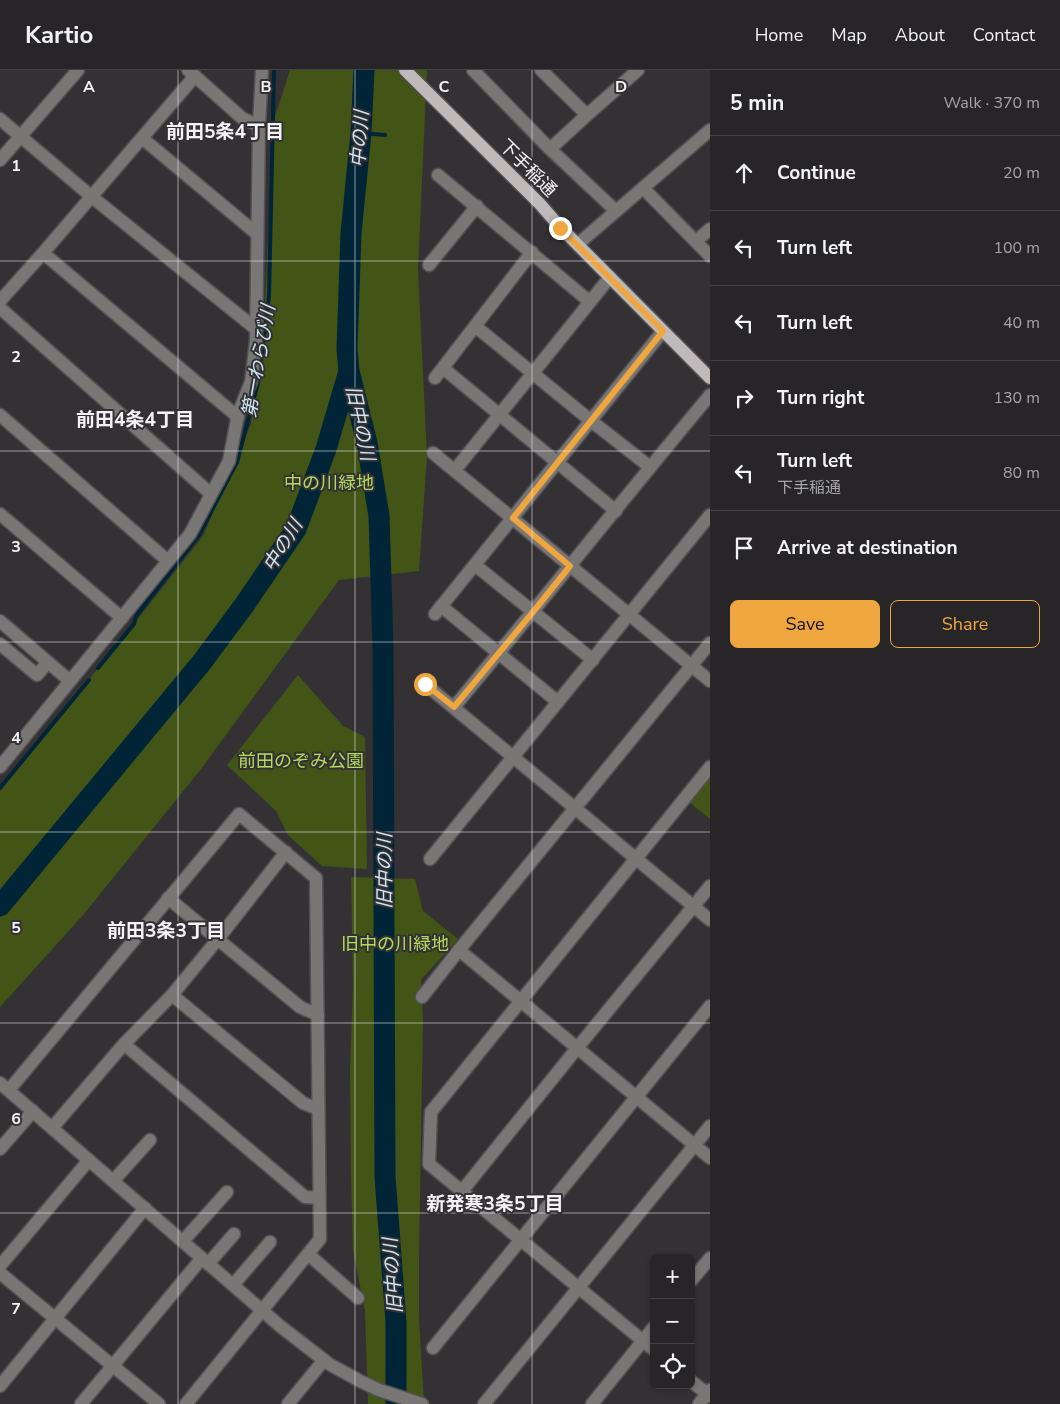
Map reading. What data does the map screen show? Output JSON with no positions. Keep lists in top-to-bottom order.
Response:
{
  "streets": {
    "main road": ["下手稲通"]
  },
  "districts": [
    "前田5条4丁目",
    "前田4条4丁目",
    "前田3条3丁目",
    "新発寒3条5丁目"
  ],
  "water": ["中の川", "第一わらび川", "旧中の川"],
  "parks": ["中の川緑地", "前田のぞみ公園", "旧中の川緑地"],
  "page": {
    "header": "Kartio",
    "nav": [
      "Home",
      "Map",
      "About",
      "Contact"
    ],
    "heading": ["5 min", "Walk · 370 m"],
    "list": [
      ["Continue", "20 m"],
      ["Turn left", "100 m"],
      ["Turn left", "40 m"],
      ["Turn right", "130 m"],
      ["Turn left", "下手稲通", "80 m"],
      "Arrive at destination"
    ],
    "buttons": ["Save", "Share"],
    "map_buttons": ["+", "−"]
  },
  "grid": {
    "columns": [
      "A",
      "B",
      "C",
      "D"
    ],
    "rows": [
      "1",
      "2",
      "3",
      "4",
      "5",
      "6",
      "7"
    ]
  }
}
